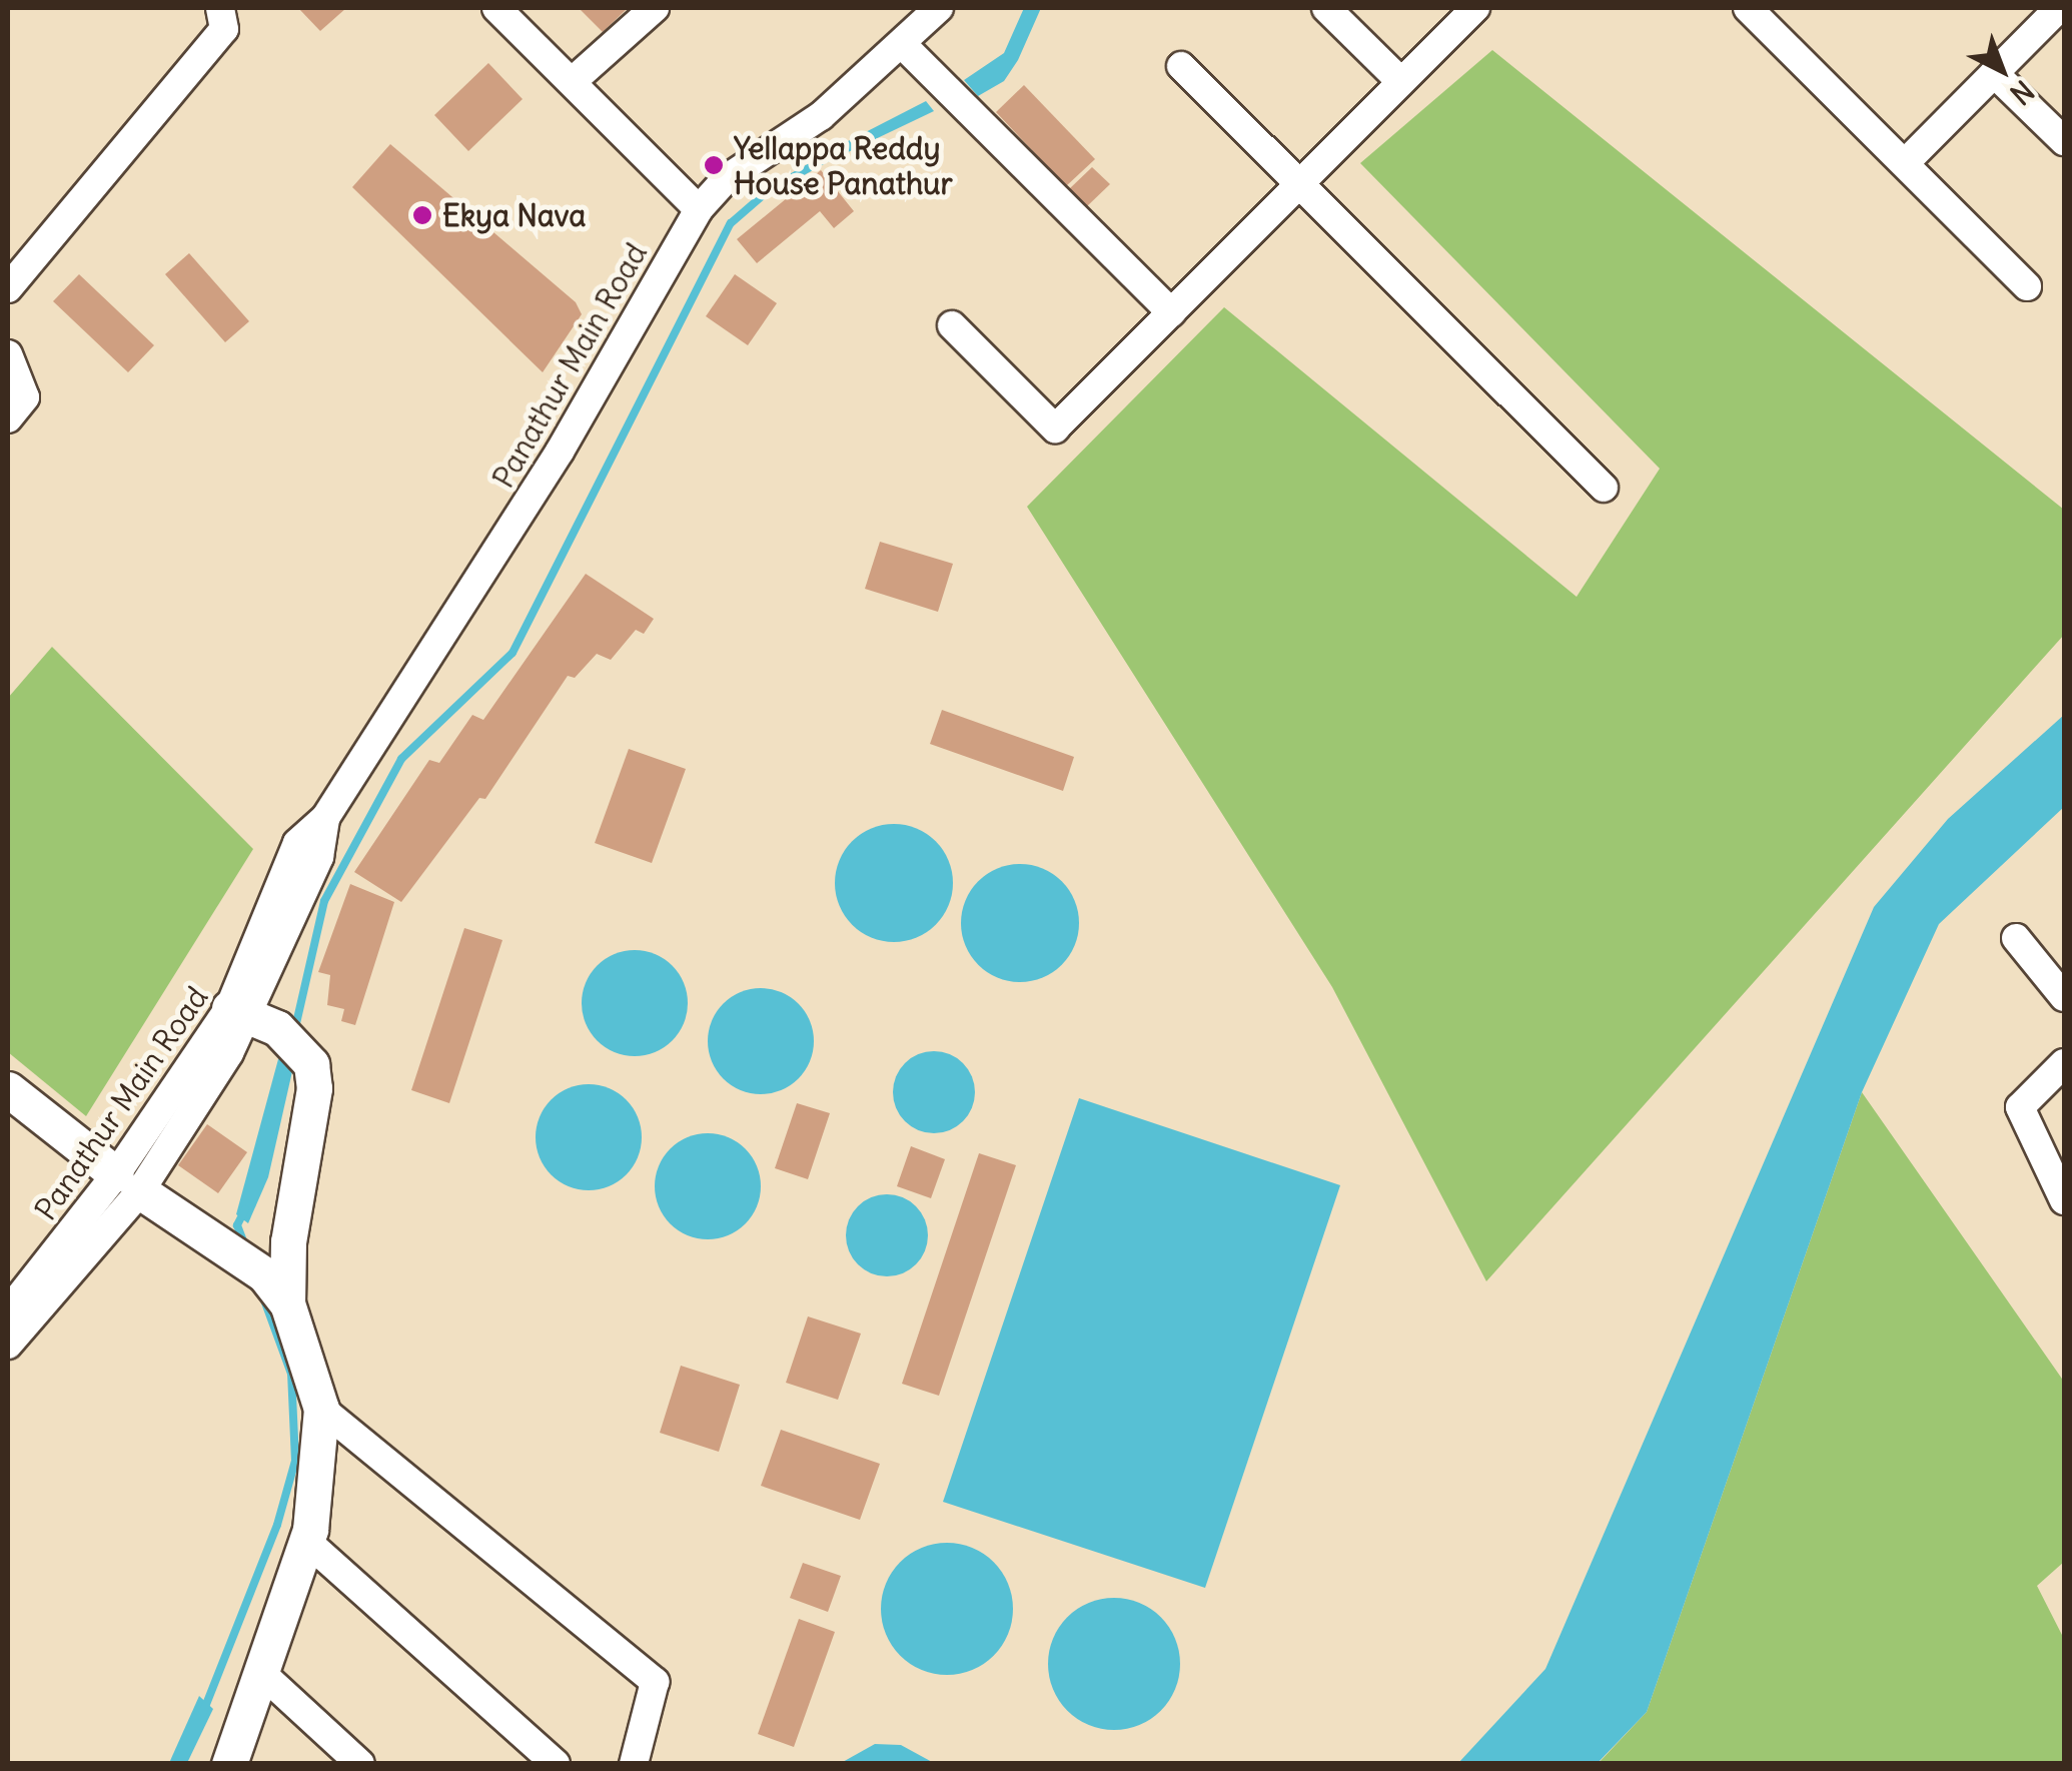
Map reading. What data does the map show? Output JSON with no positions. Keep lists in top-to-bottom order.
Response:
{
  "streets": {
    "street": ["Panathur Main Road"]
  },
  "places": ["Yellappa Reddy House Panathur", "Ekya Nava"],
  "north": "bottom right"
}
